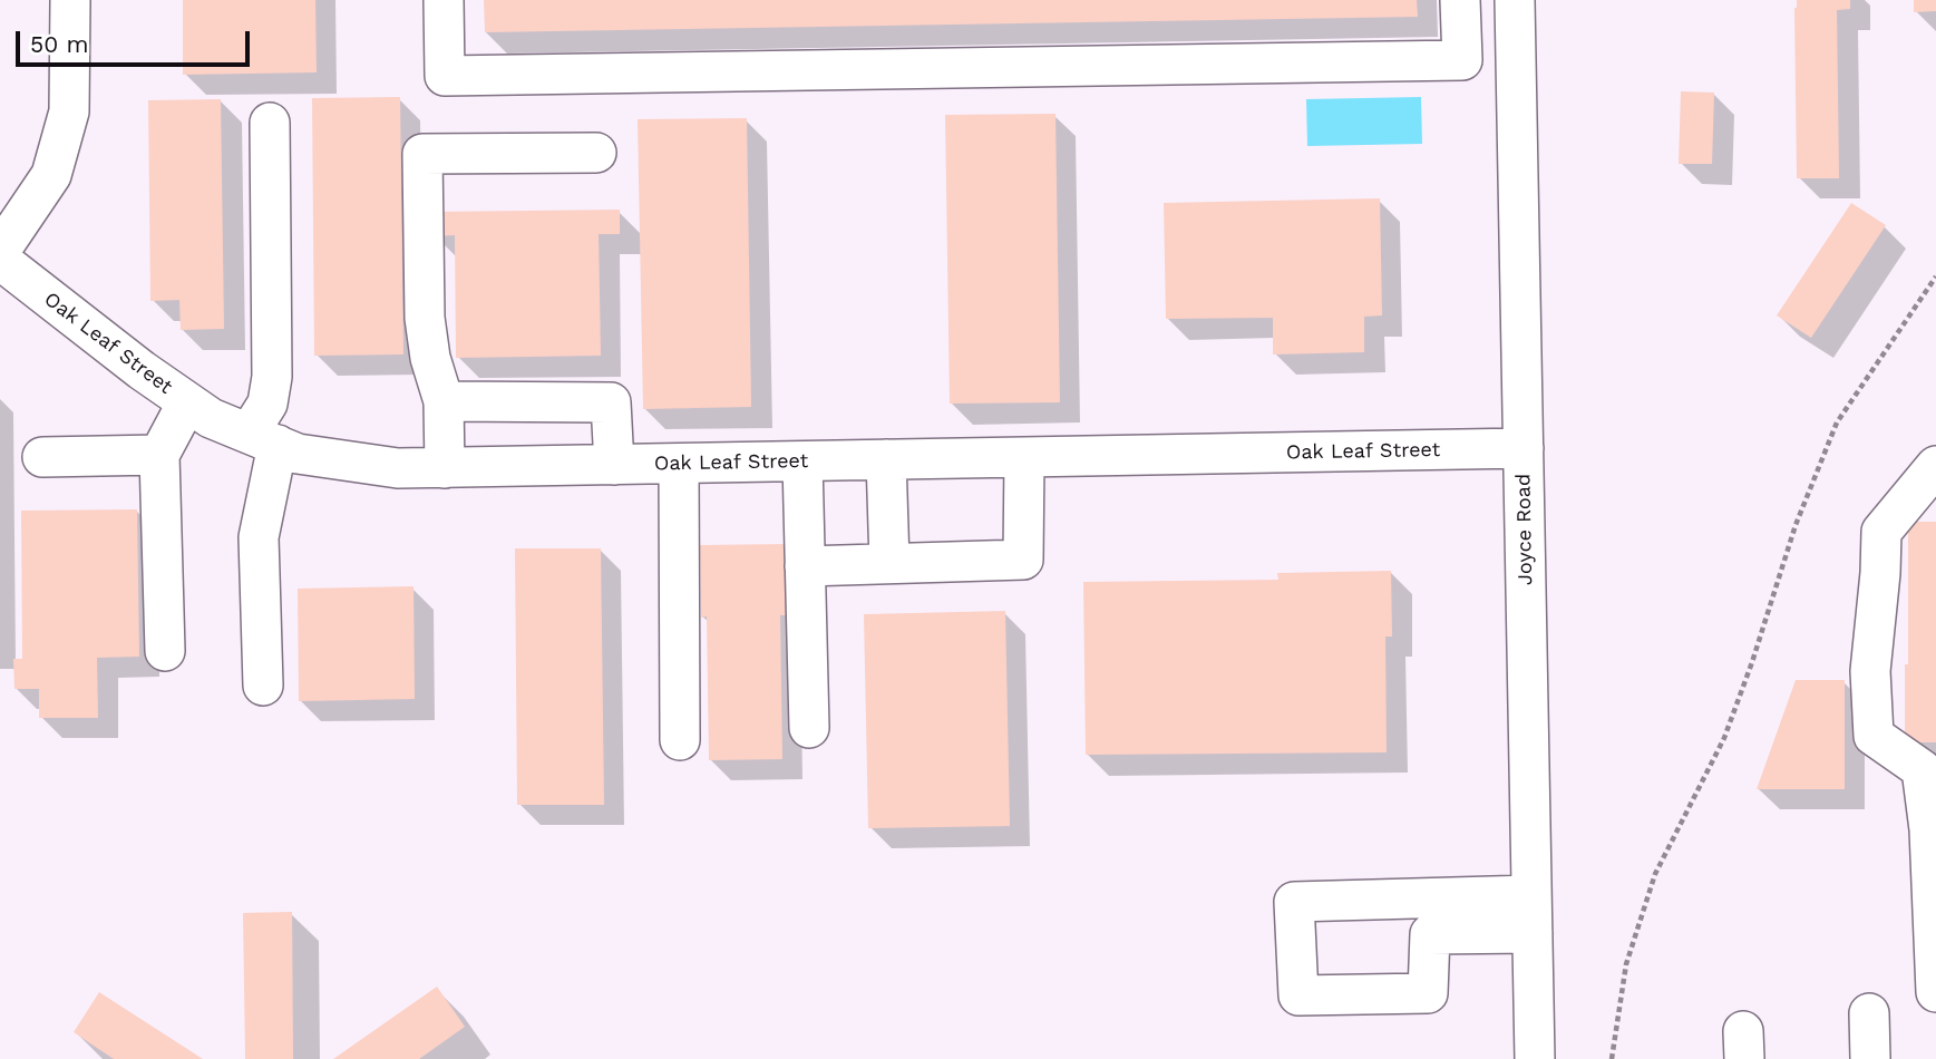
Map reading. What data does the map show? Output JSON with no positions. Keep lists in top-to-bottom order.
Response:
{
  "streets": {
    "street": ["Oak Leaf Street", "Joyce Road"]
  },
  "crossings": [
    ["Oak Leaf Street", "Joyce Road"]
  ],
  "scale_bar": "50 m"
}
